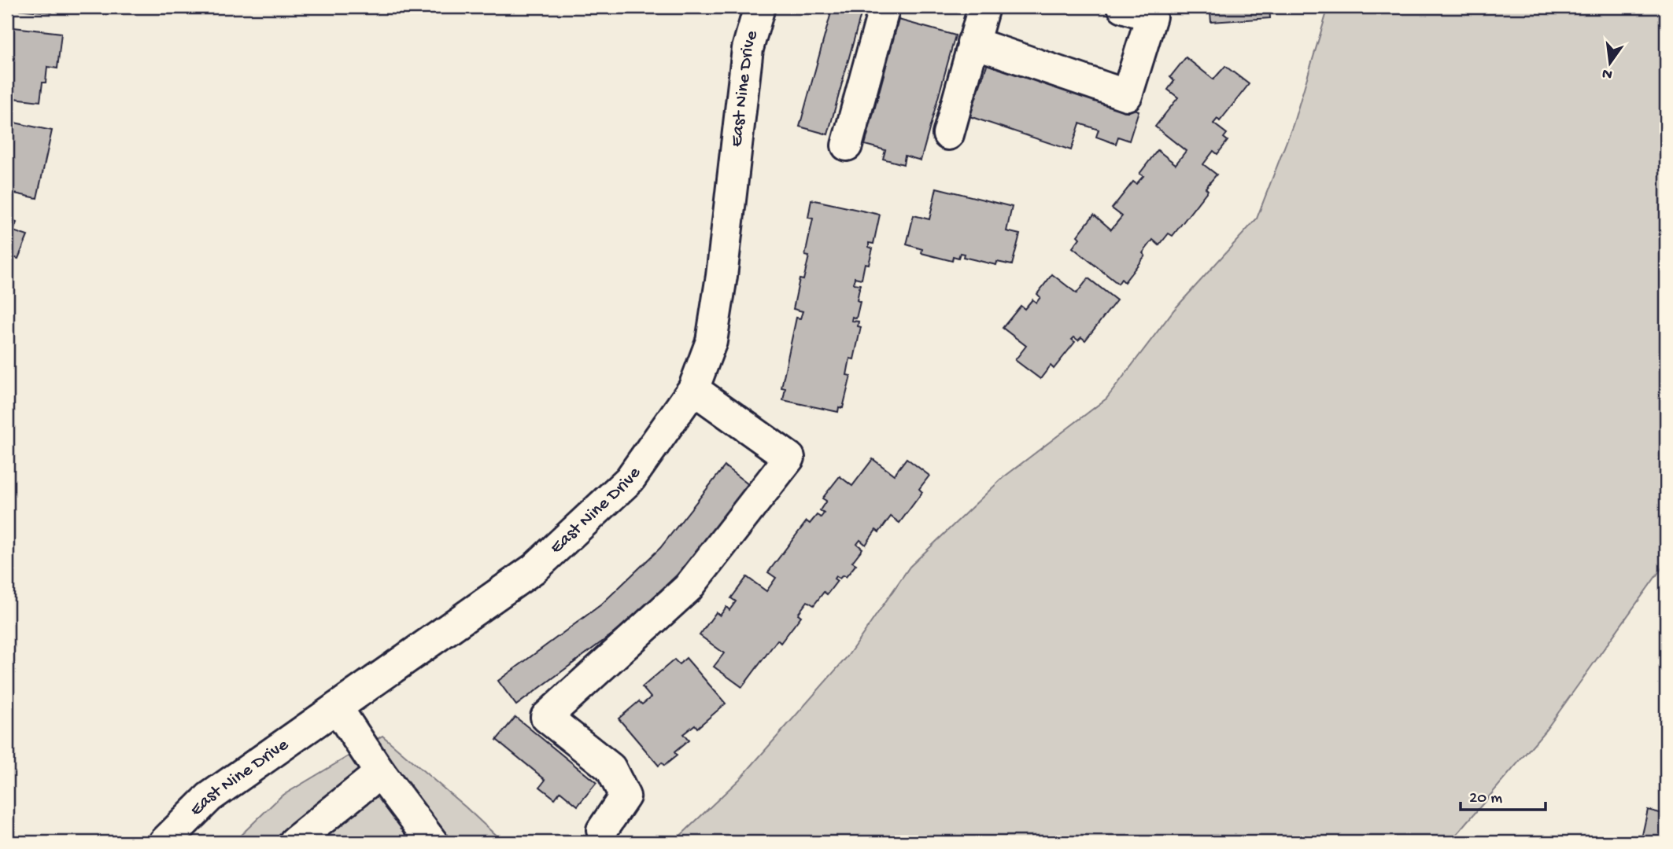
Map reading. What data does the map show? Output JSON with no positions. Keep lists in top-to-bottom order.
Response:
{
  "streets": {
    "street": ["East Nine Drive"]
  },
  "scale_bar": "20 m",
  "north": "bottom"
}
